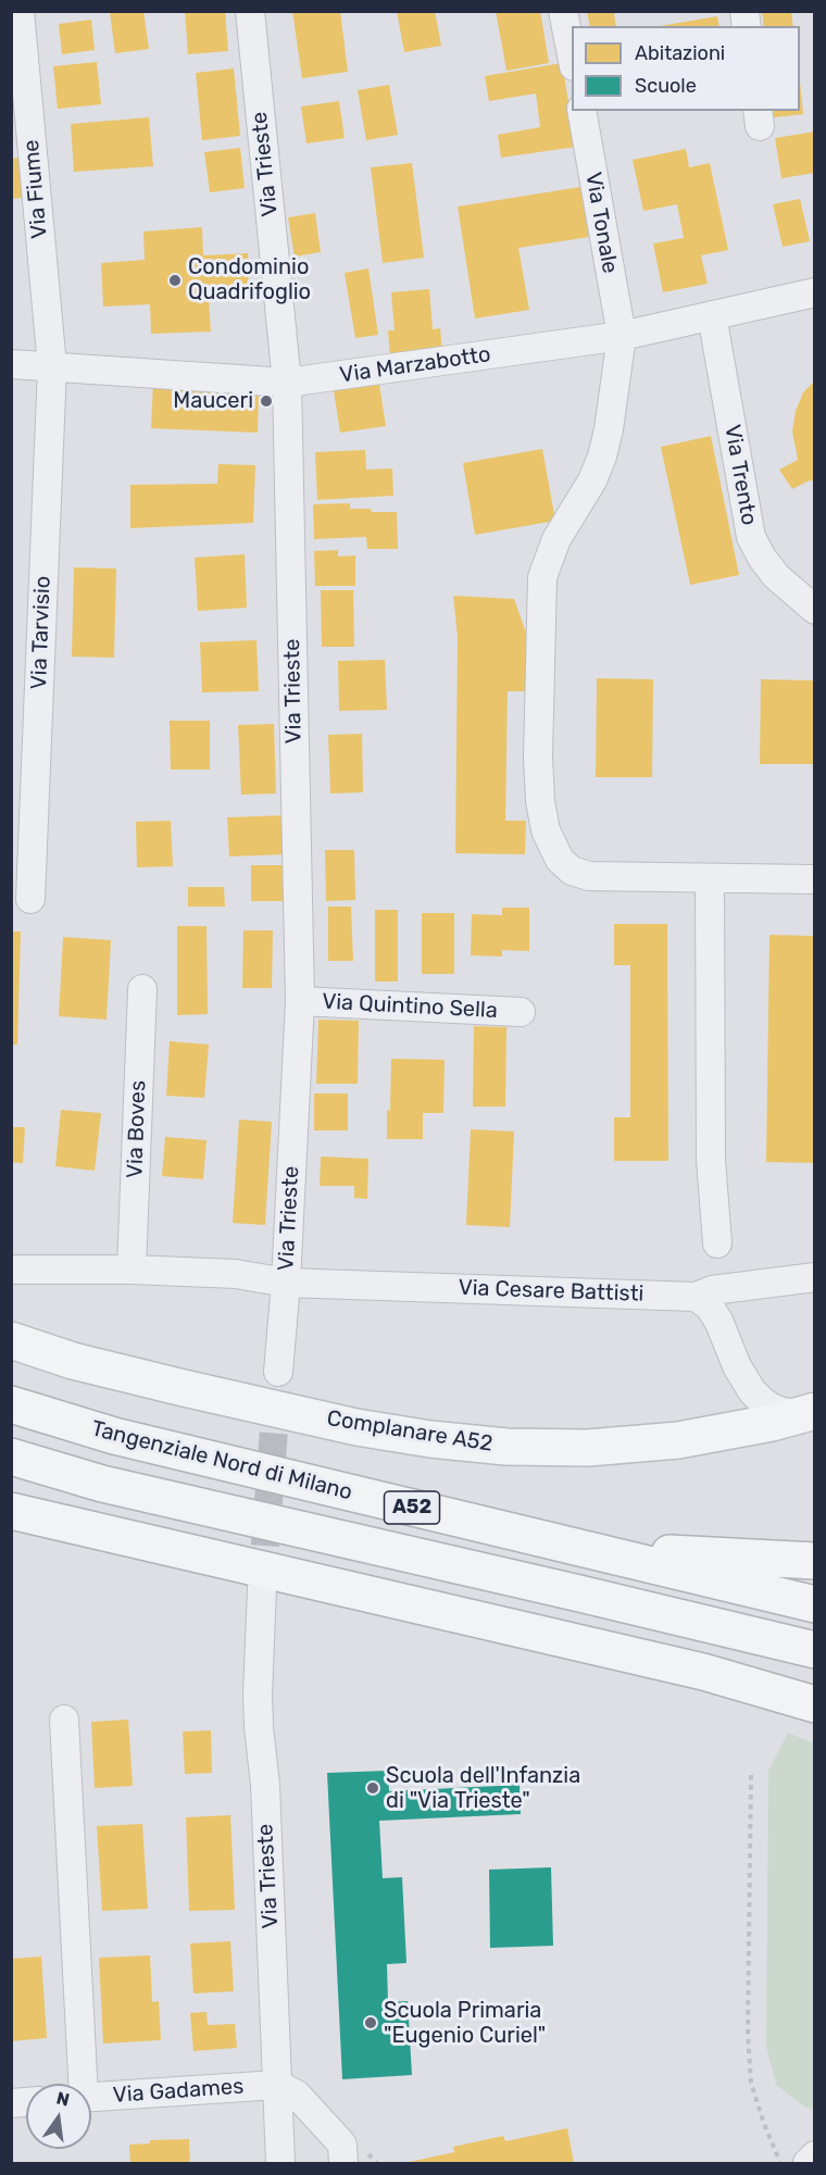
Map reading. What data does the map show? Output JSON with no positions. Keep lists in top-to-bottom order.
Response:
{
  "streets": {
    "main road": ["Complanare A52", "Tangenziale Nord di Milano", "A52"],
    "street": [
      "Via Trieste",
      "Via Fiume",
      "Via Tonale",
      "Via Marzabotto",
      "Via Trento",
      "Via Tarvisio",
      "Via Quintino Sella",
      "Via Boves",
      "Via Cesare Battisti",
      "Via Gadames"
    ]
  },
  "crossings": [
    ["Via Trieste", "Via Marzabotto"],
    ["Via Trieste", "Via Quintino Sella"],
    ["Via Trieste", "Via Cesare Battisti"],
    ["Via Trieste", "Via Gadames"],
    ["Via Fiume", "Via Marzabotto"],
    ["Via Fiume", "Via Tarvisio"],
    ["Via Tonale", "Via Marzabotto"],
    ["Via Marzabotto", "Via Trento"],
    ["Via Marzabotto", "Via Tarvisio"],
    ["Via Boves", "Via Cesare Battisti"]
  ],
  "places": [
    "Condominio Quadrifoglio",
    "Mauceri",
    "Scuola dell'Infanzia di \"Via Trieste\"",
    "Scuola Primaria \"Eugenio Curiel\""
  ],
  "legend": ["Abitazioni", "Scuole"],
  "north": "top"
}
